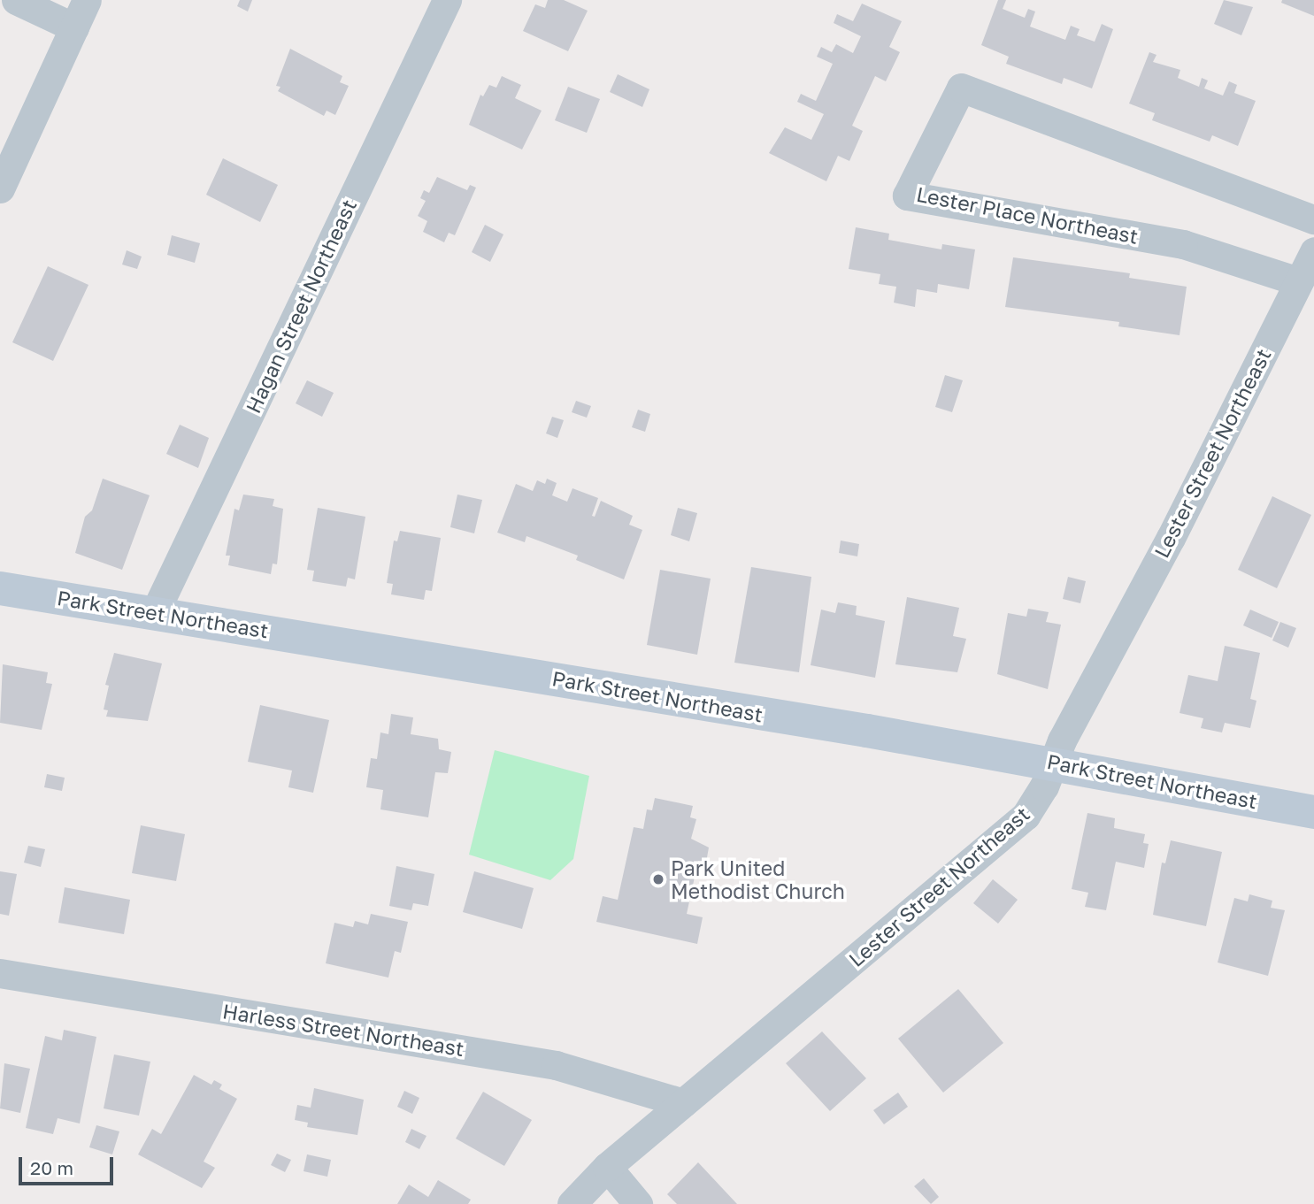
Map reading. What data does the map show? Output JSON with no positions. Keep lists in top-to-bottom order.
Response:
{
  "streets": {
    "street": [
      "Lester Place Northeast",
      "Hagan Street Northeast",
      "Lester Street Northeast",
      "Park Street Northeast",
      "Harless Street Northeast"
    ]
  },
  "crossings": [
    ["Lester Place Northeast", "Lester Street Northeast"],
    ["Hagan Street Northeast", "Park Street Northeast"],
    ["Lester Street Northeast", "Park Street Northeast"],
    ["Lester Street Northeast", "Harless Street Northeast"]
  ],
  "places": ["Park United Methodist Church"],
  "scale_bar": "20 m"
}
